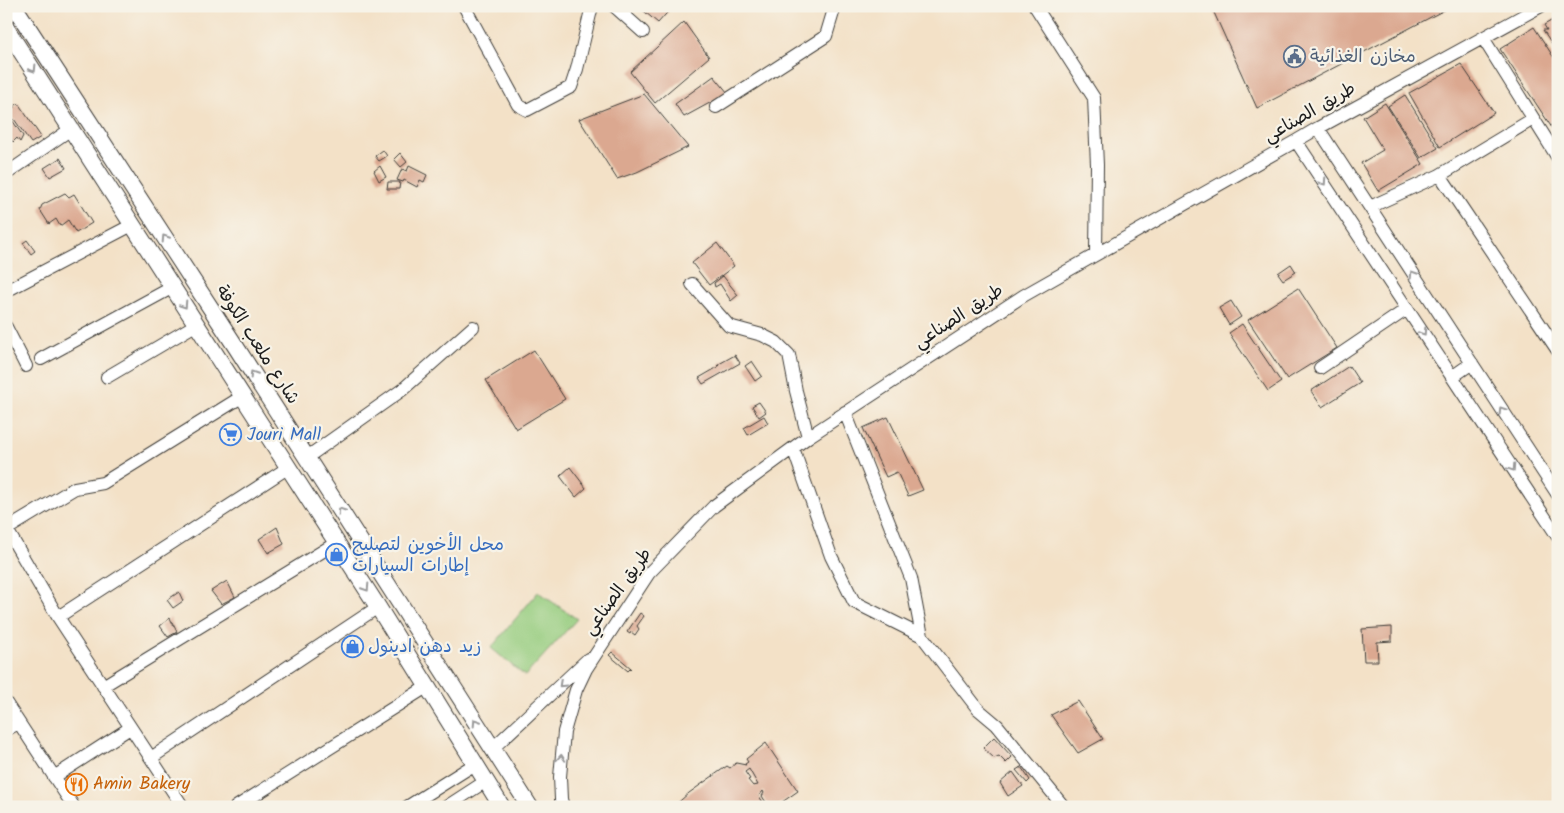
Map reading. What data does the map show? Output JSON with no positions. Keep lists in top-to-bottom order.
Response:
{
  "streets": {
    "main road": ["شارع ملعب الكوفة"],
    "street": ["طريق الصناعي"]
  },
  "places": {
    "public building": ["مخازن الغذائية"],
    "supermarket": ["Jouri Mall"],
    "shop": ["محل الأخوين لتصليح إطارات السيارات", "زيد دهن ادينول"],
    "restaurant": ["Amin Bakery"]
  }
}
